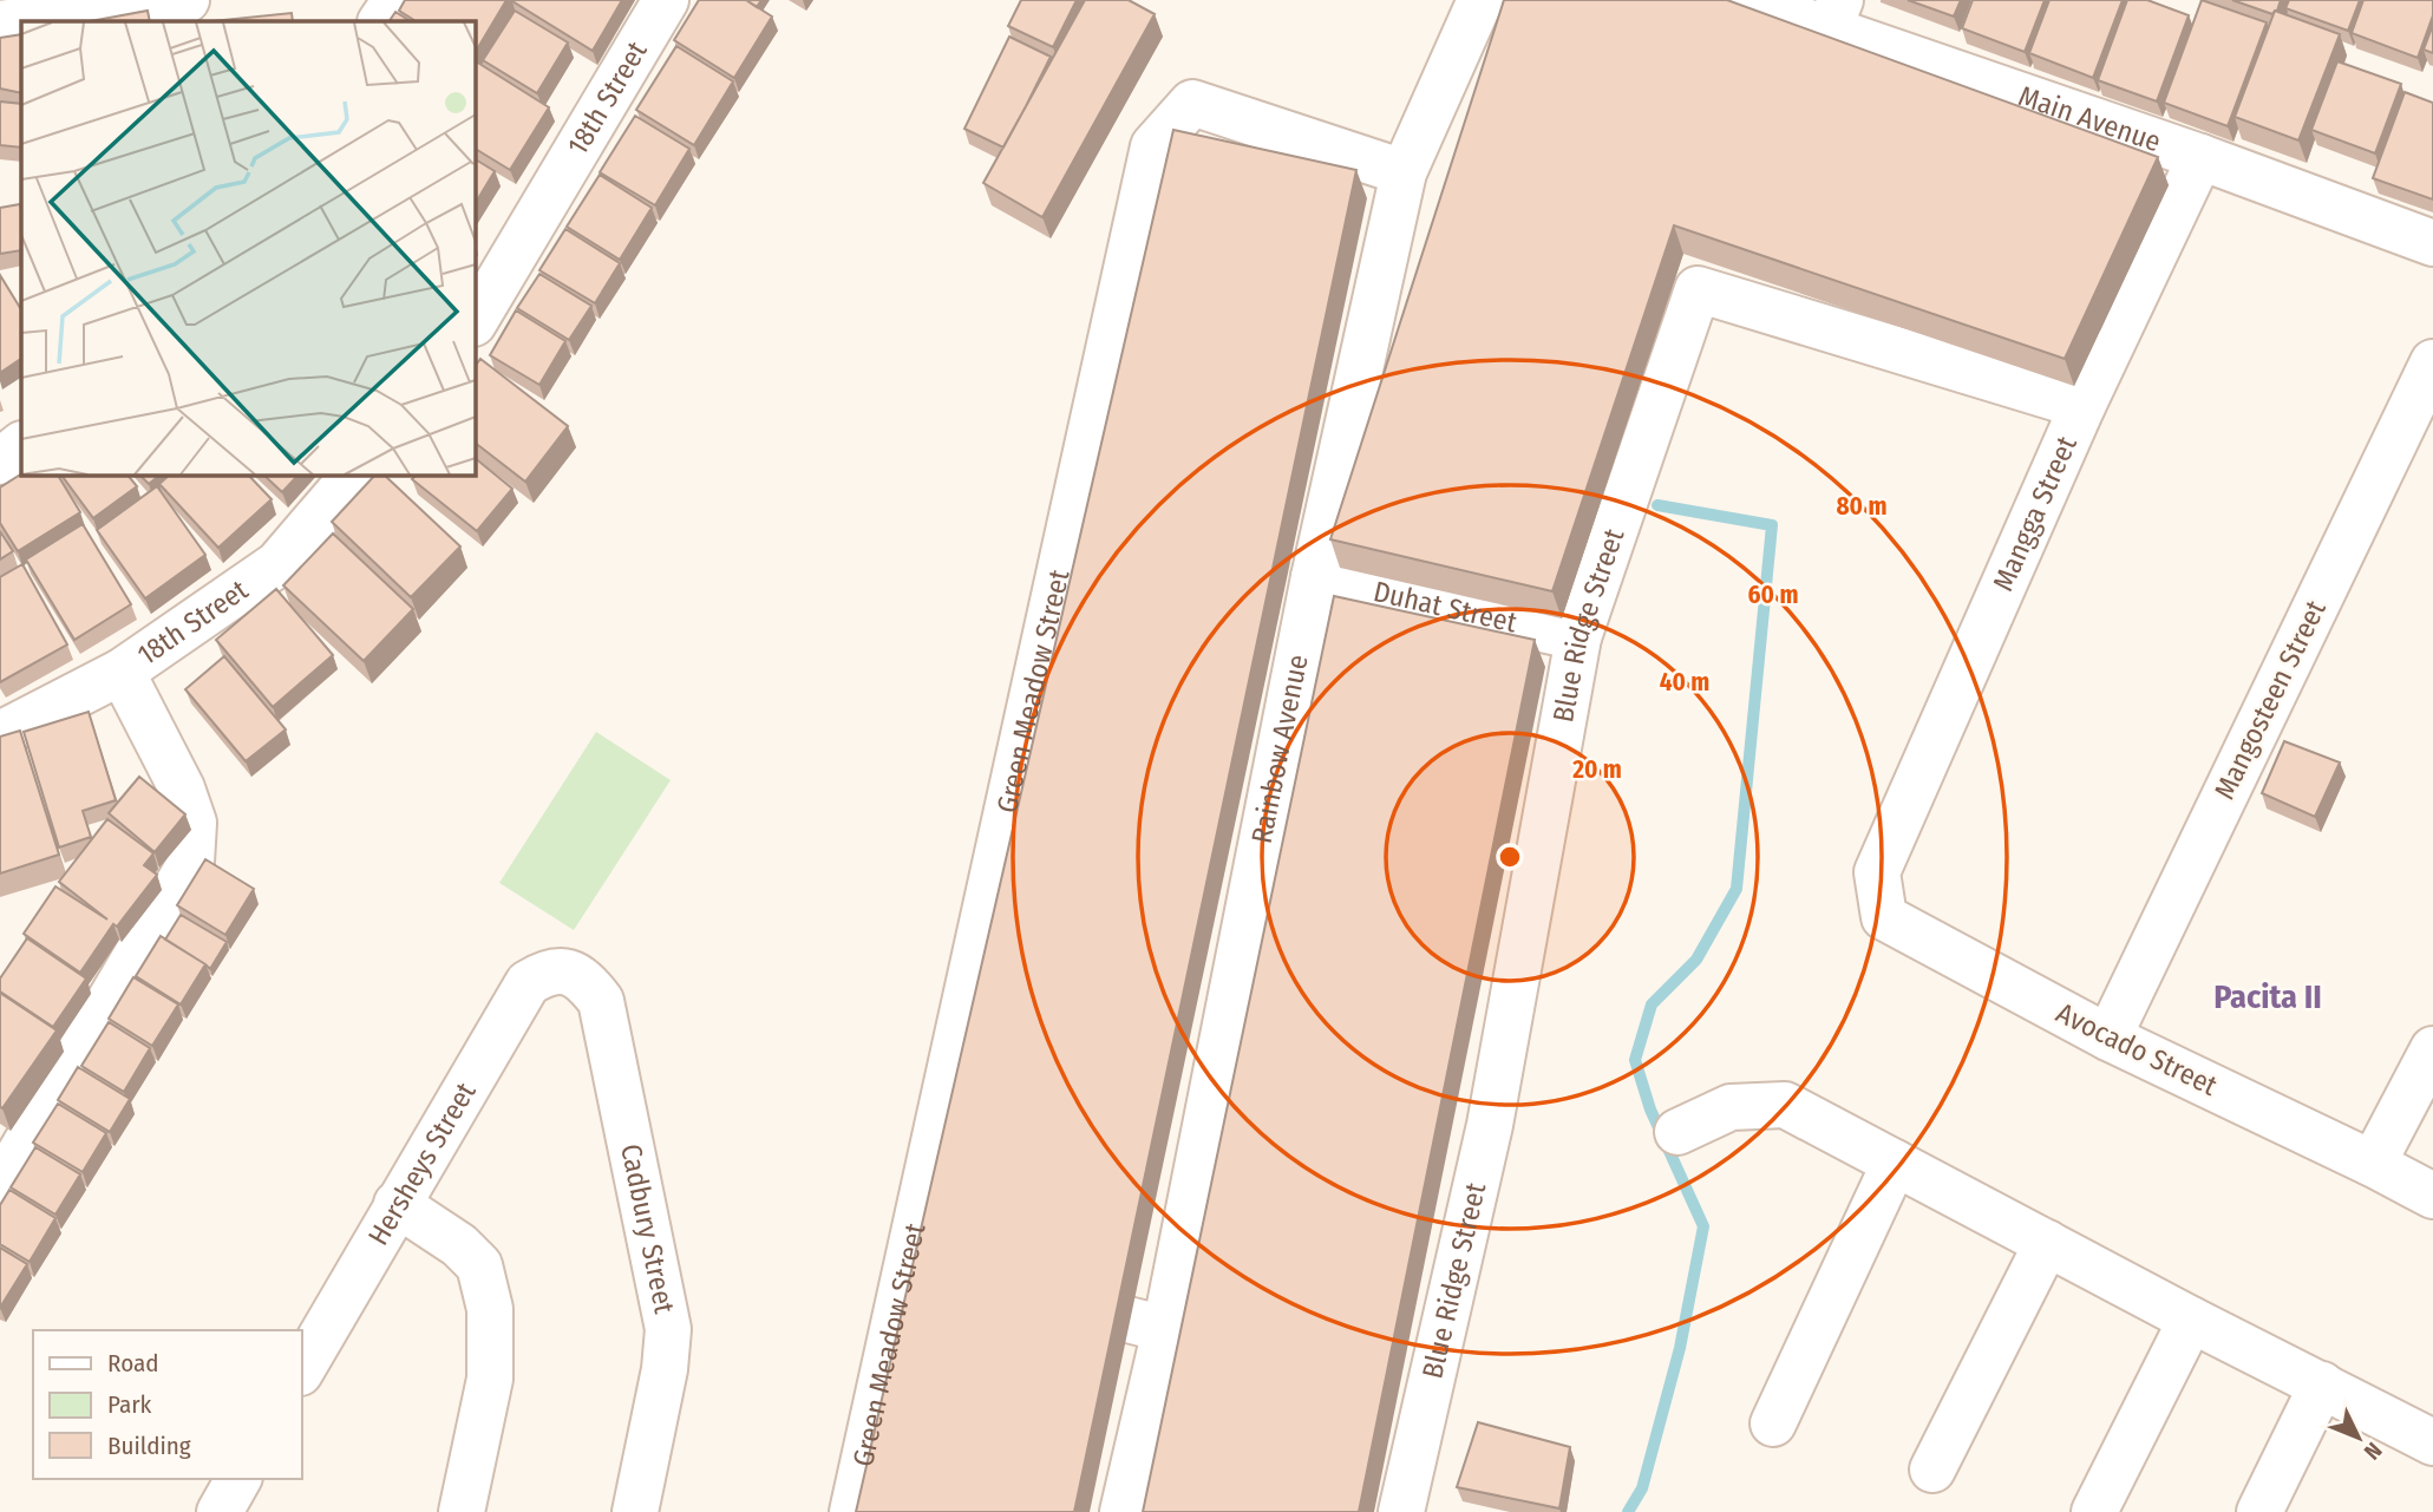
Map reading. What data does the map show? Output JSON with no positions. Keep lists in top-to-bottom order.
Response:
{
  "streets": {
    "street": [
      "18th Street",
      "Main Avenue",
      "Mangga Street",
      "Duhat Street",
      "Blue Ridge Street",
      "Green Meadow Street",
      "Mangosteen Street",
      "Rainbow Avenue",
      "Avocado Street",
      "Hersheys Street",
      "Cadbury Street"
    ]
  },
  "crossings": [
    ["Main Avenue", "Mangga Street"],
    ["Mangga Street", "Blue Ridge Street"],
    ["Mangga Street", "Avocado Street"],
    ["Duhat Street", "Blue Ridge Street"],
    ["Duhat Street", "Rainbow Avenue"],
    ["Green Meadow Street", "Rainbow Avenue"],
    ["Mangosteen Street", "Avocado Street"],
    ["Hersheys Street", "Cadbury Street"]
  ],
  "districts": ["Pacita II"],
  "legend": ["Road", "Park", "Building"],
  "north": "bottom right",
  "rings": [
    "80 m",
    "60 m",
    "40 m",
    "20 m"
  ]
}
